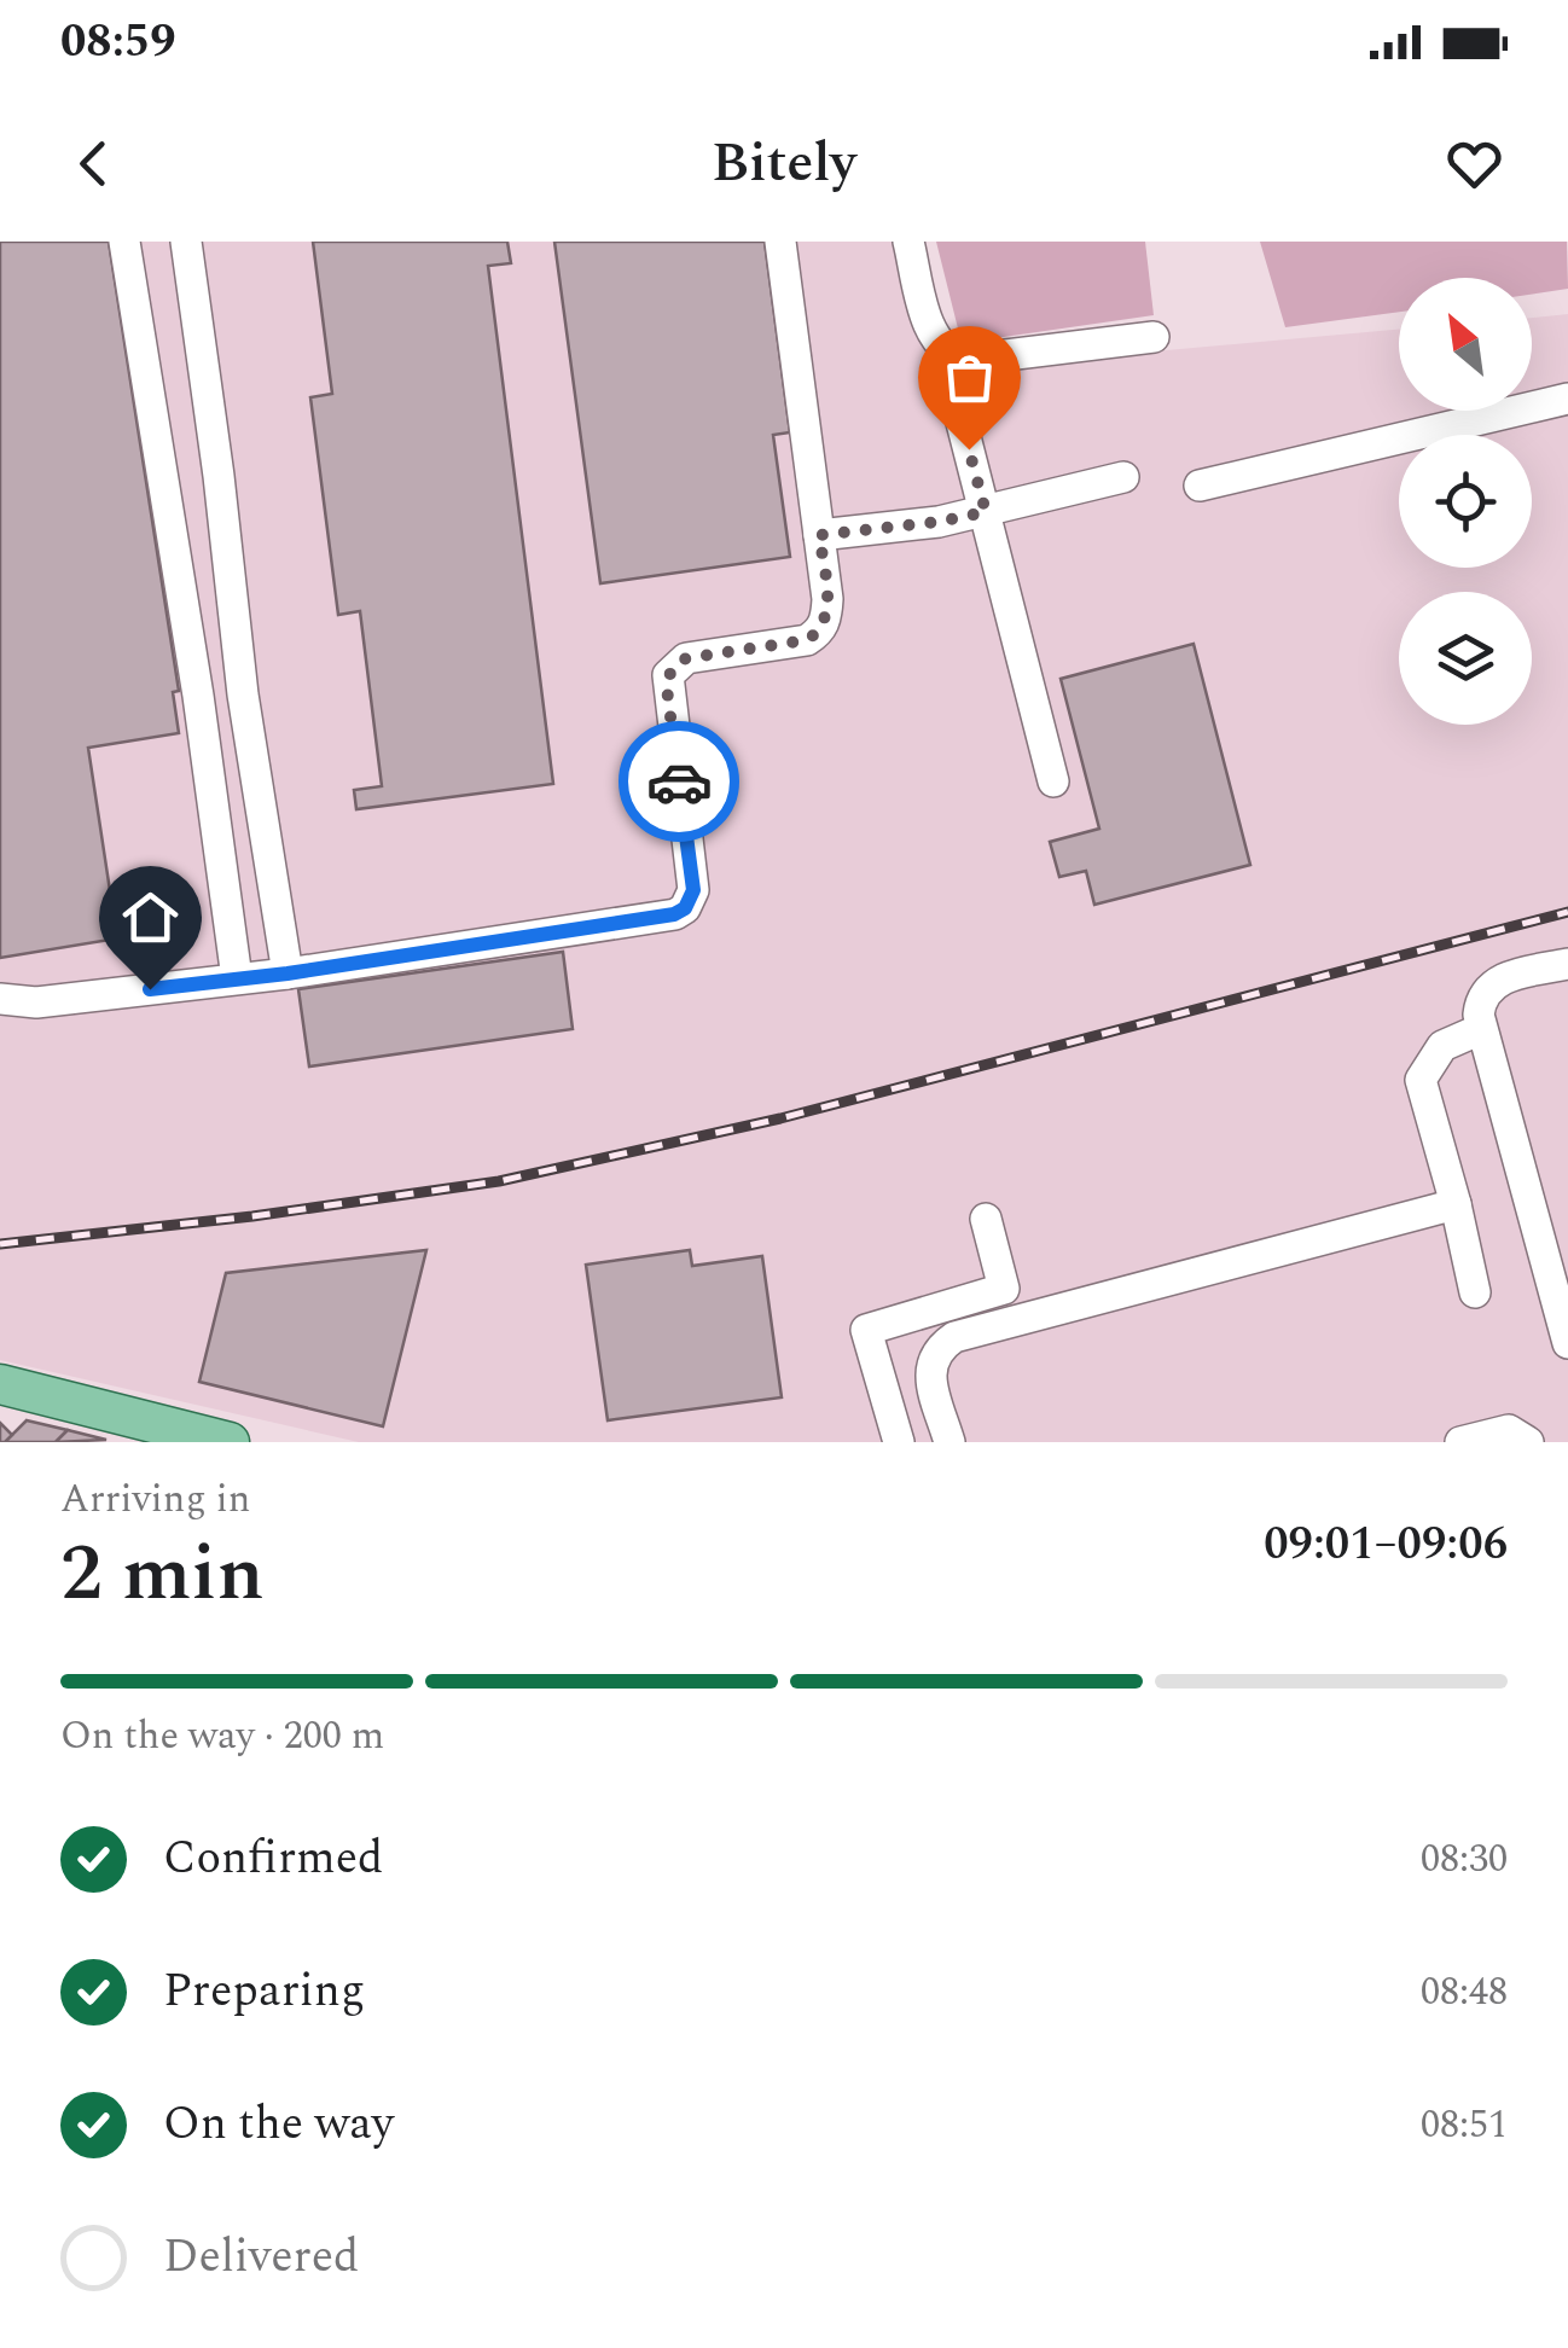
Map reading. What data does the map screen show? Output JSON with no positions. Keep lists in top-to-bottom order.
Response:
{
  "north": "top left",
  "page": {
    "status": "08:59",
    "header": "Bitely",
    "heading": ["2 min", "Arriving in", "09:01–09:06"],
    "bar": "On the way · 200 m",
    "list": [
      ["Confirmed", "08:30"],
      ["Preparing", "08:48"],
      ["On the way", "08:51"],
      "Delivered"
    ]
  }
}
